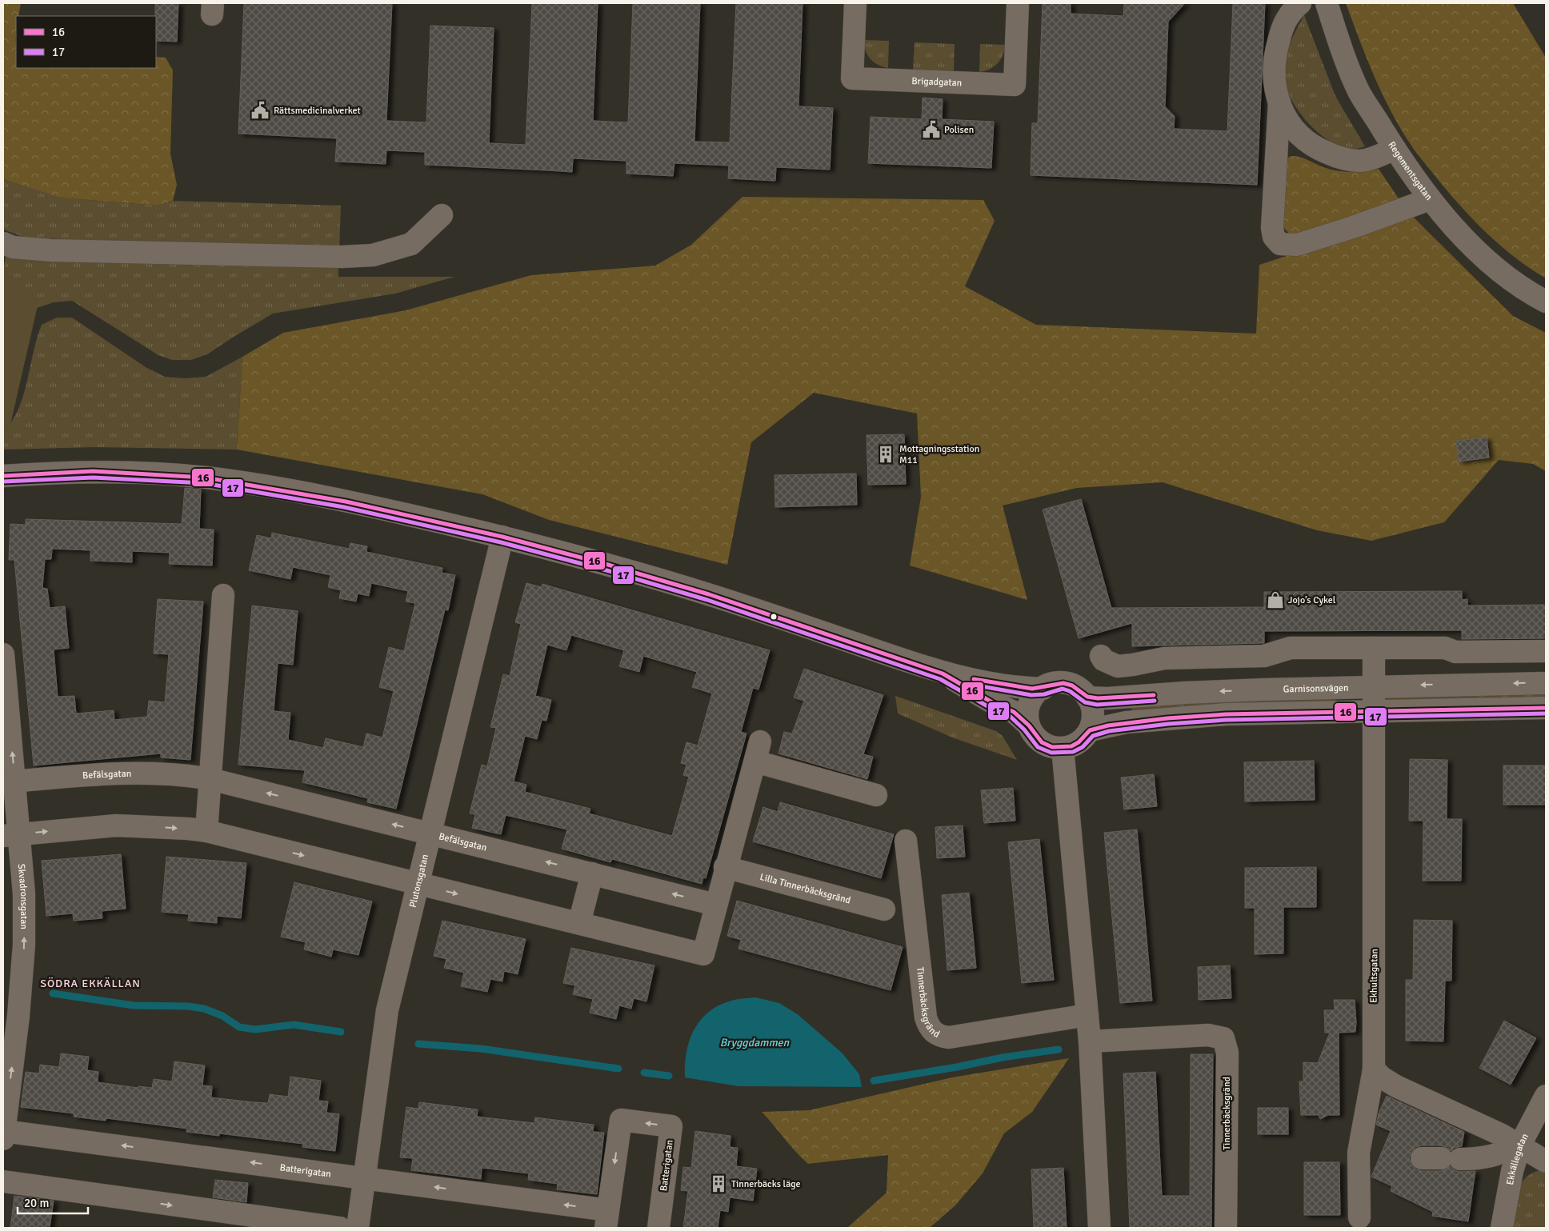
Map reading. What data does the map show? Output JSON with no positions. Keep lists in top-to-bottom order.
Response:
{
  "streets": {
    "street": [
      "Brigadgatan",
      "Regementsgatan",
      "Garnisonsvägen",
      "Befälsgatan",
      "Plutonsgatan",
      "Lilla Tinnerbäcksgränd",
      "Skvadronsgatan",
      "Ekhultsgatan",
      "Tinnerbäcksgränd",
      "Ekkällegatan",
      "Batterigatan"
    ]
  },
  "crossings": [
    ["Garnisonsvägen", "Ekhultsgatan"],
    ["Befälsgatan", "Plutonsgatan"],
    ["Befälsgatan", "Skvadronsgatan"],
    ["Plutonsgatan", "Batterigatan"],
    ["Skvadronsgatan", "Batterigatan"]
  ],
  "one_way": ["Skvadronsgatan"],
  "districts": ["SÖDRA EKKÄLLAN"],
  "water": ["Bryggdammen"],
  "places": {
    "public building": ["Rättsmedicinalverket", "Polisen"],
    "building": ["Mottagningsstation M11", "Tinnerbäcks läge"],
    "shop": ["Jojo’s Cykel"]
  },
  "lines": ["transit line 16", "transit line 17"],
  "legend": ["16", "17"],
  "scale_bar": "20 m"
}
